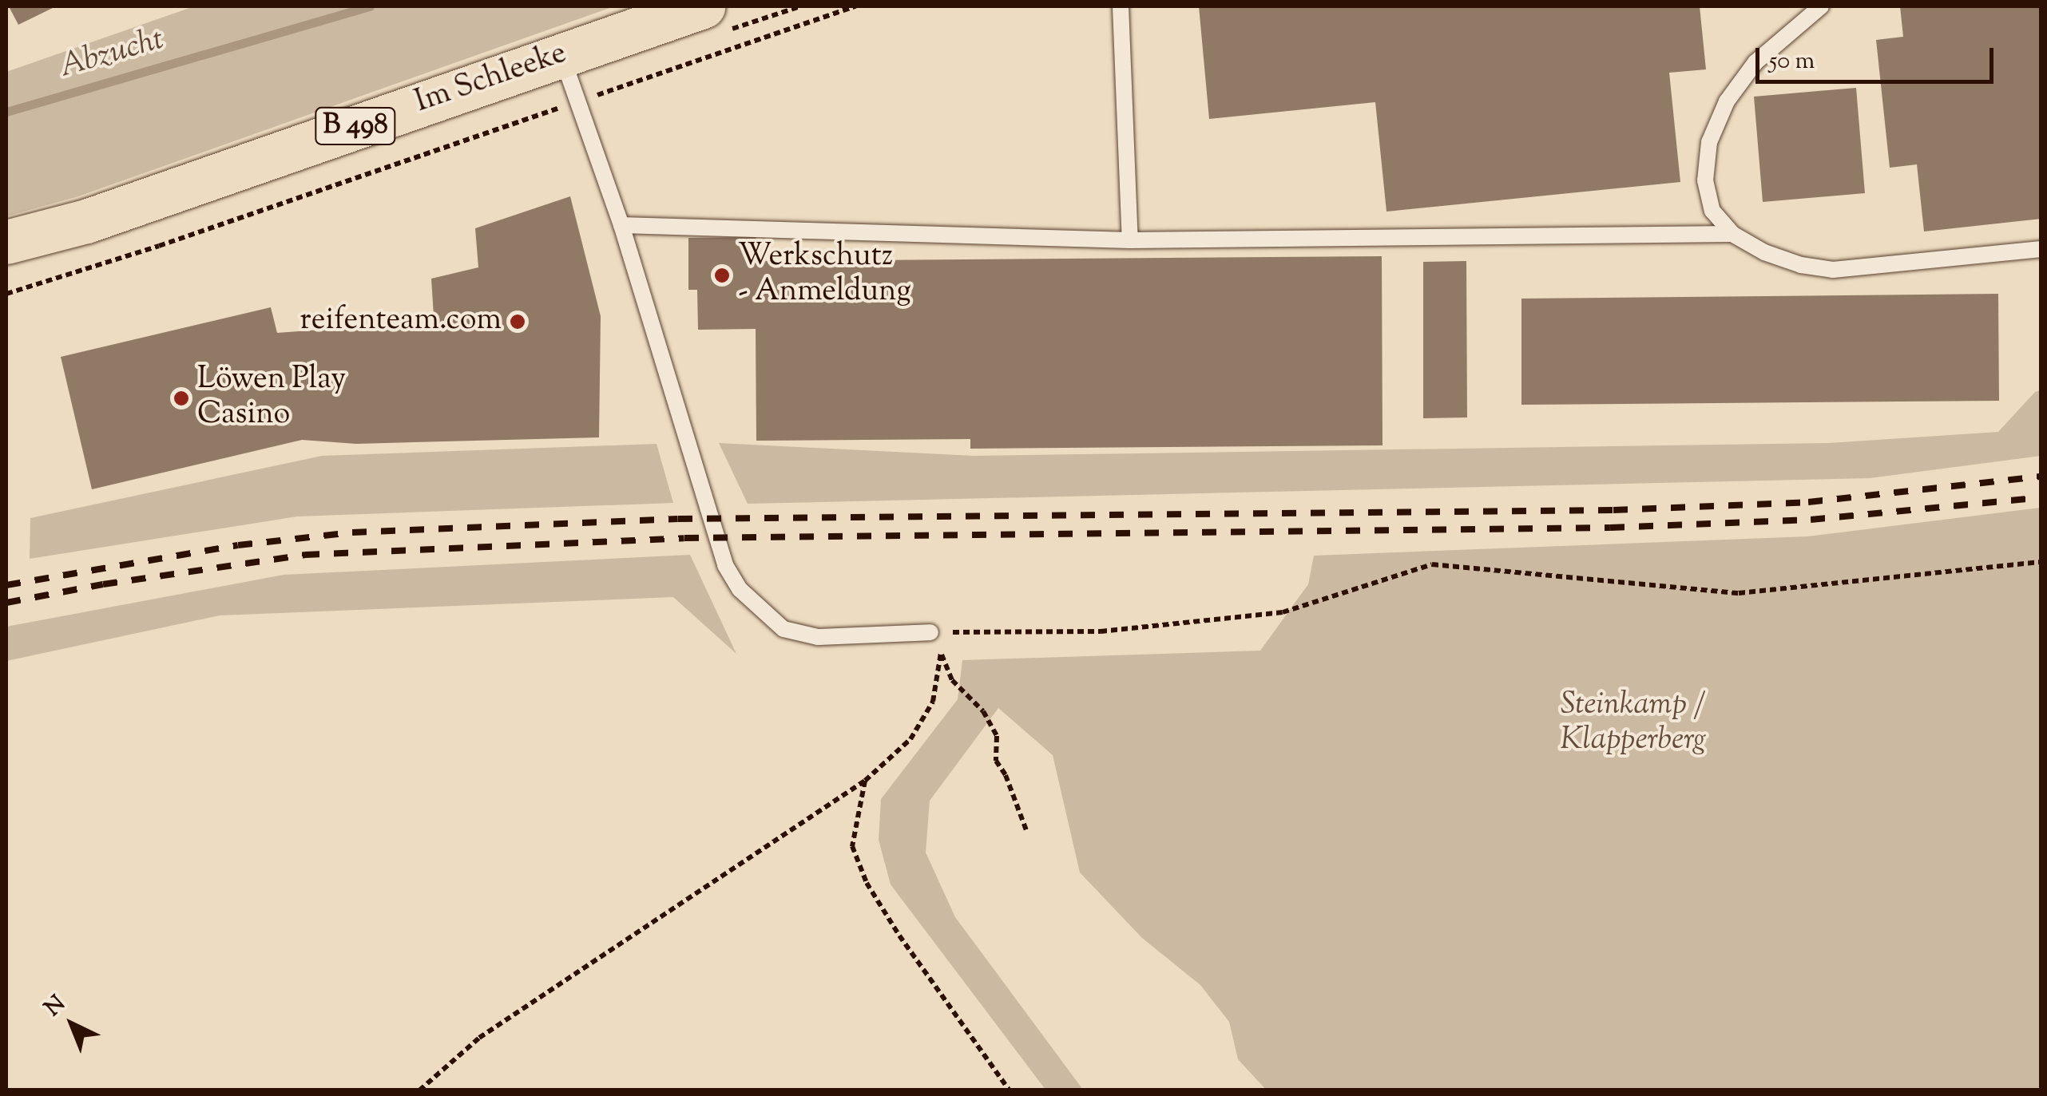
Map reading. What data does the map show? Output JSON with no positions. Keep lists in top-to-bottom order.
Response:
{
  "streets": {
    "main road": ["Im Schleeke", "B 498"]
  },
  "water": ["Abzucht"],
  "parks": ["Steinkamp / Klapperberg"],
  "places": ["Werkschutz - Anmeldung", "reifenteam.com", "Löwen Play Casino"],
  "scale_bar": "50 m",
  "north": "top left"
}
